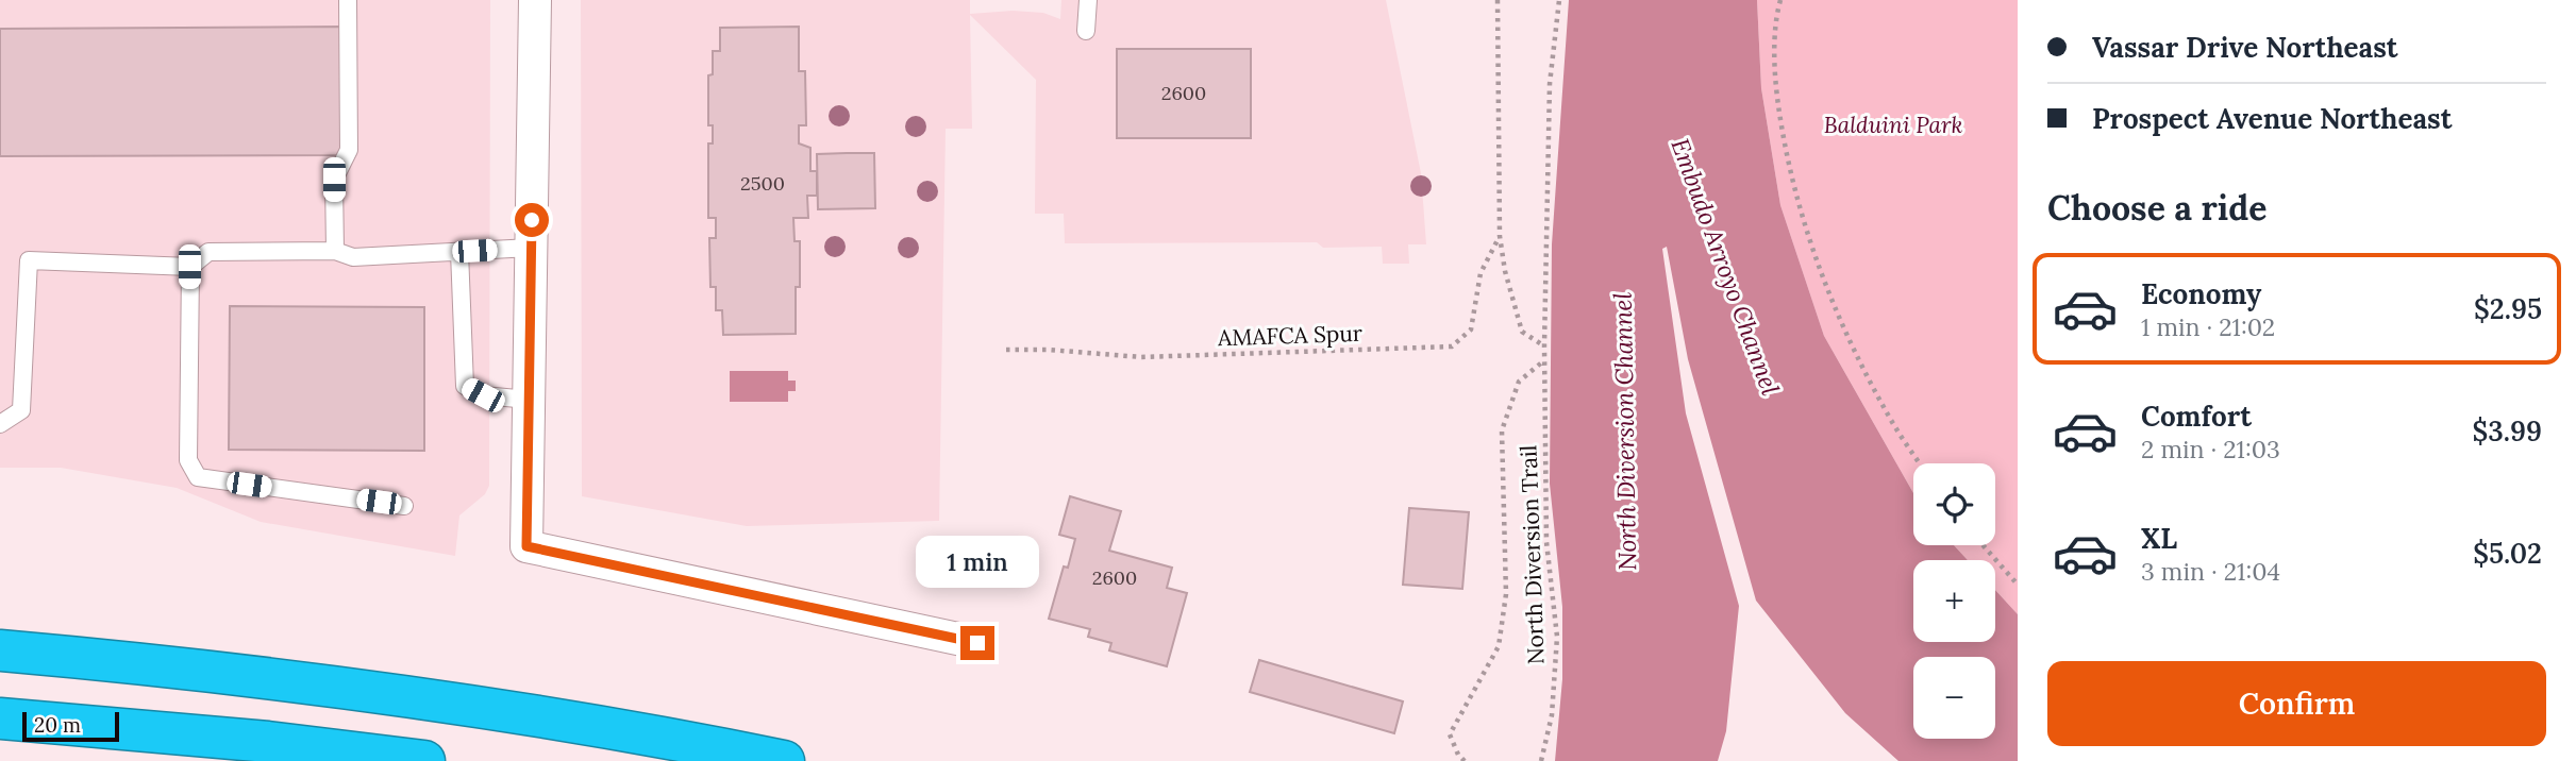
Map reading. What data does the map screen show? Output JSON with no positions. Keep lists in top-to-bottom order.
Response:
{
  "streets": {
    "path": ["AMAFCA Spur", "North Diversion Trail"]
  },
  "water": ["Embudo Arroyo Channel", "North Diversion Channel"],
  "parks": ["Balduini Park"],
  "house_numbers": ["2600", "2500", "2600"],
  "scale_bar": "20 m",
  "page": {
    "banner": ["Vassar Drive Northeast", "Prospect Avenue Northeast"],
    "heading": "Choose a ride",
    "list": [
      {
        "name": "Economy",
        "note": "1 min · 21:02",
        "value": "$2.95"
      },
      {
        "name": "Comfort",
        "note": "2 min · 21:03",
        "value": "$3.99"
      },
      {
        "name": "XL",
        "note": "3 min · 21:04",
        "value": "$5.02"
      }
    ],
    "map_buttons": ["+", "−"],
    "bubble": "1 min",
    "buttons": "Confirm",
    "scale": "20 m"
  }
}
